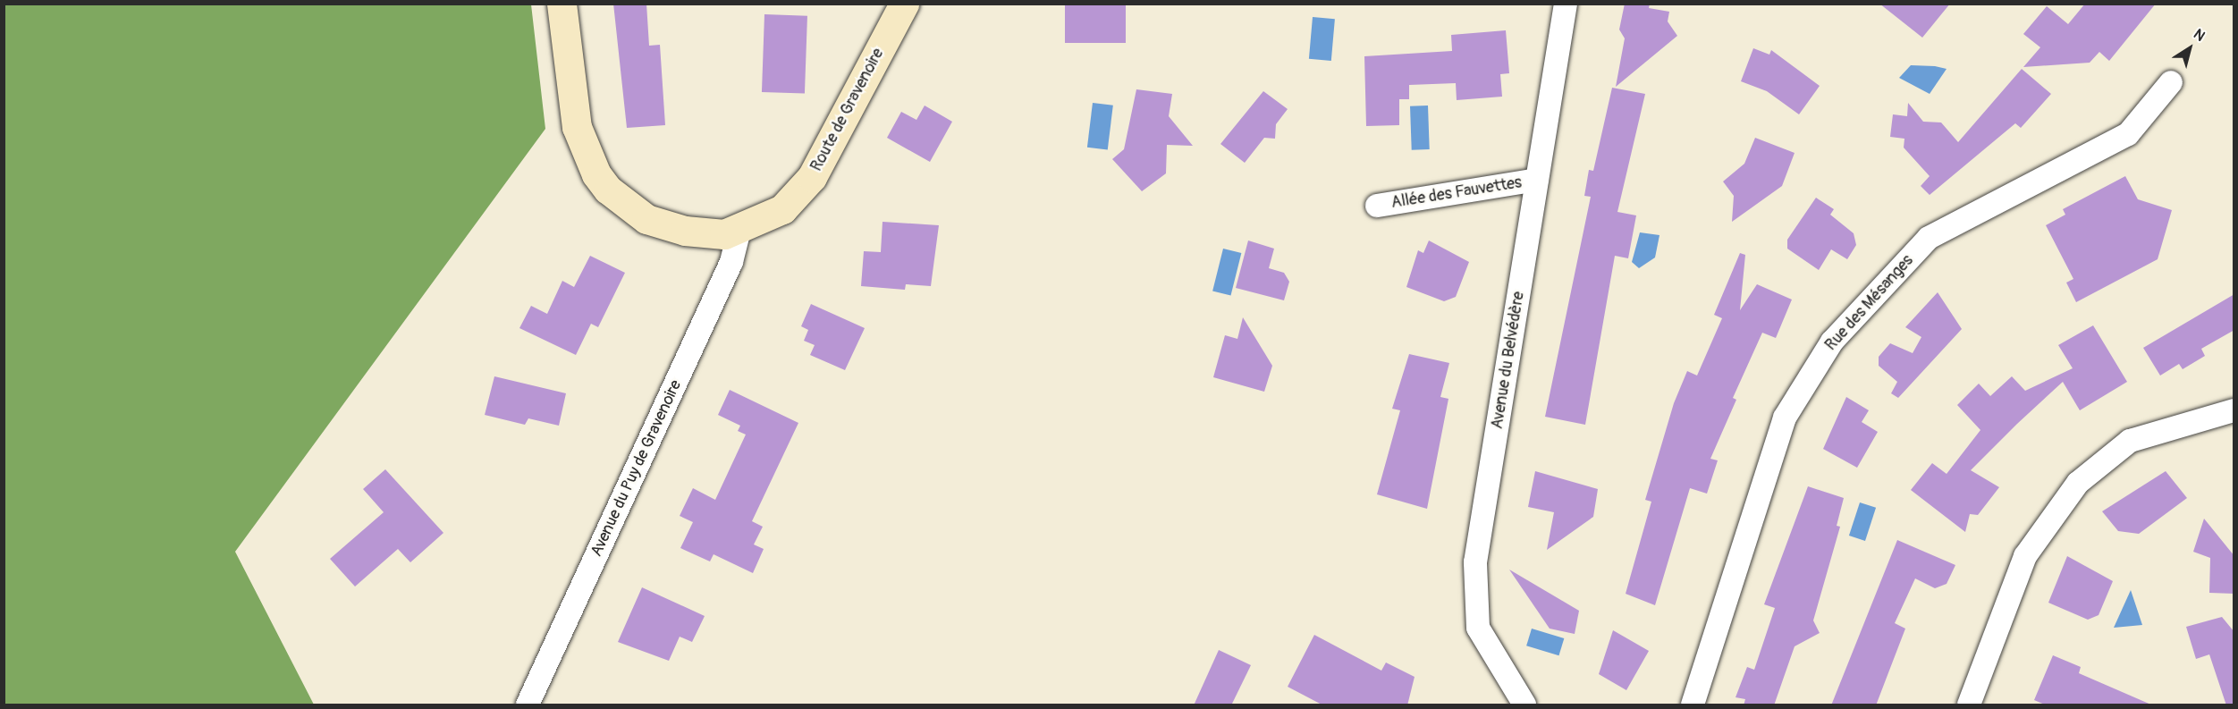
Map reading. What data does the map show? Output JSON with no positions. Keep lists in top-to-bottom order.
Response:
{
  "streets": {
    "street": [
      "Route de Gravenoire",
      "Allée des Fauvettes",
      "Rue des Mésanges",
      "Avenue du Belvédère",
      "Avenue du Puy de Gravenoire"
    ]
  },
  "crossings": [
    ["Route de Gravenoire", "Avenue du Puy de Gravenoire"],
    ["Allée des Fauvettes", "Avenue du Belvédère"]
  ],
  "north": "top right"
}
